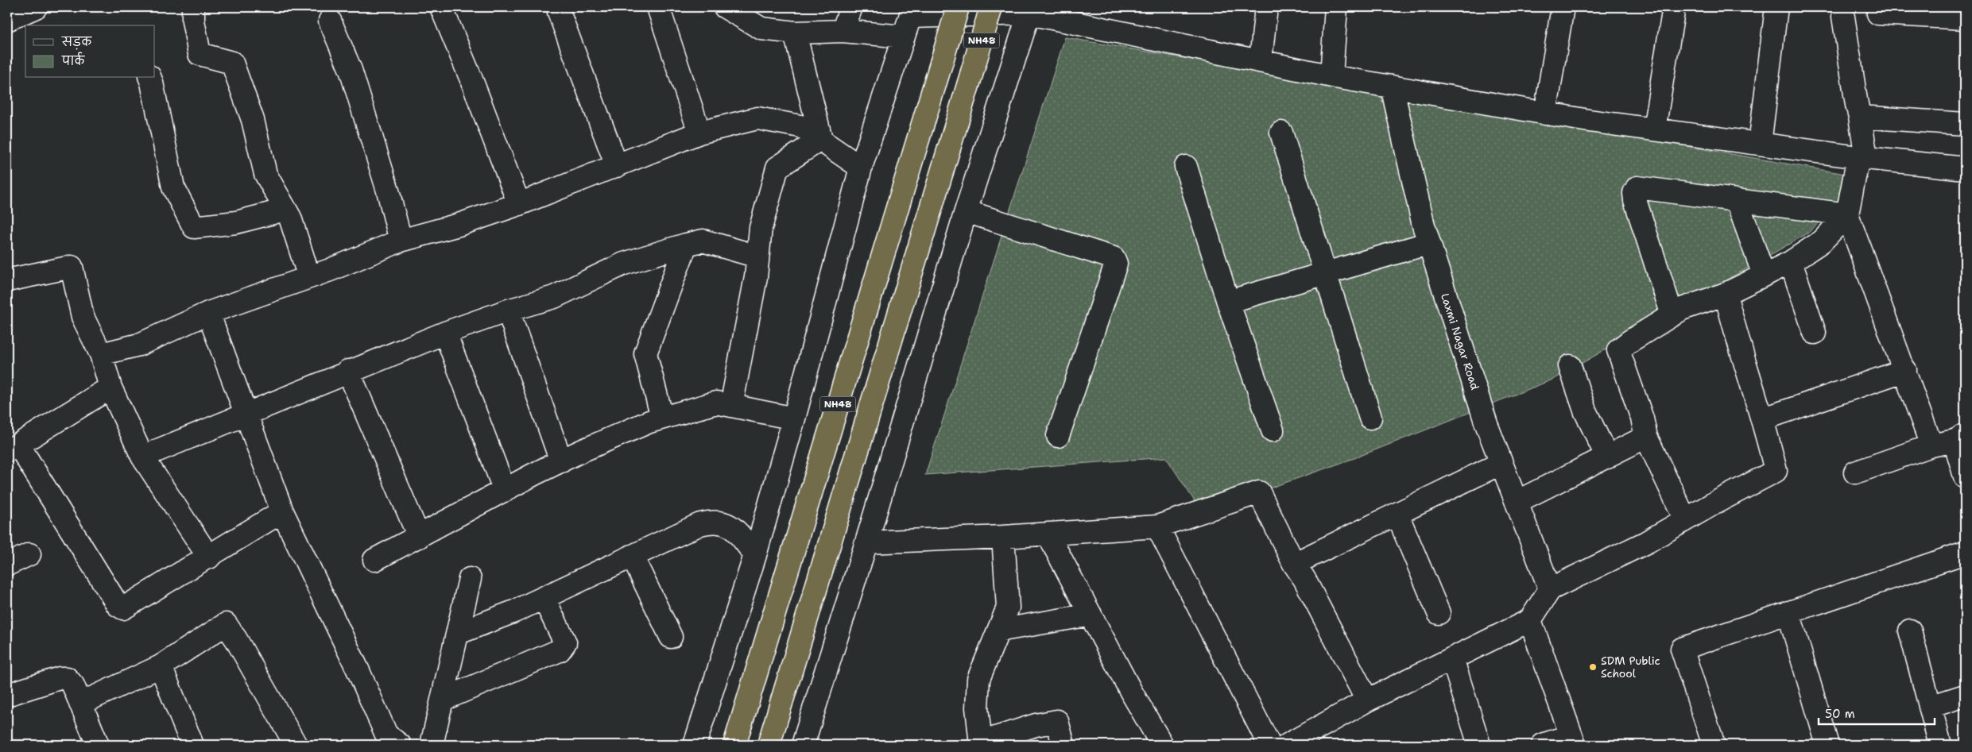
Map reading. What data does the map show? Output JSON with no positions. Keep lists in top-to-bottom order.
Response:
{
  "streets": {
    "highway": ["NH48"],
    "street": ["Laxmi Nagar Road"]
  },
  "places": ["SDM Public School"],
  "legend": ["सड़क", "पार्क"],
  "scale_bar": "50 m"
}
